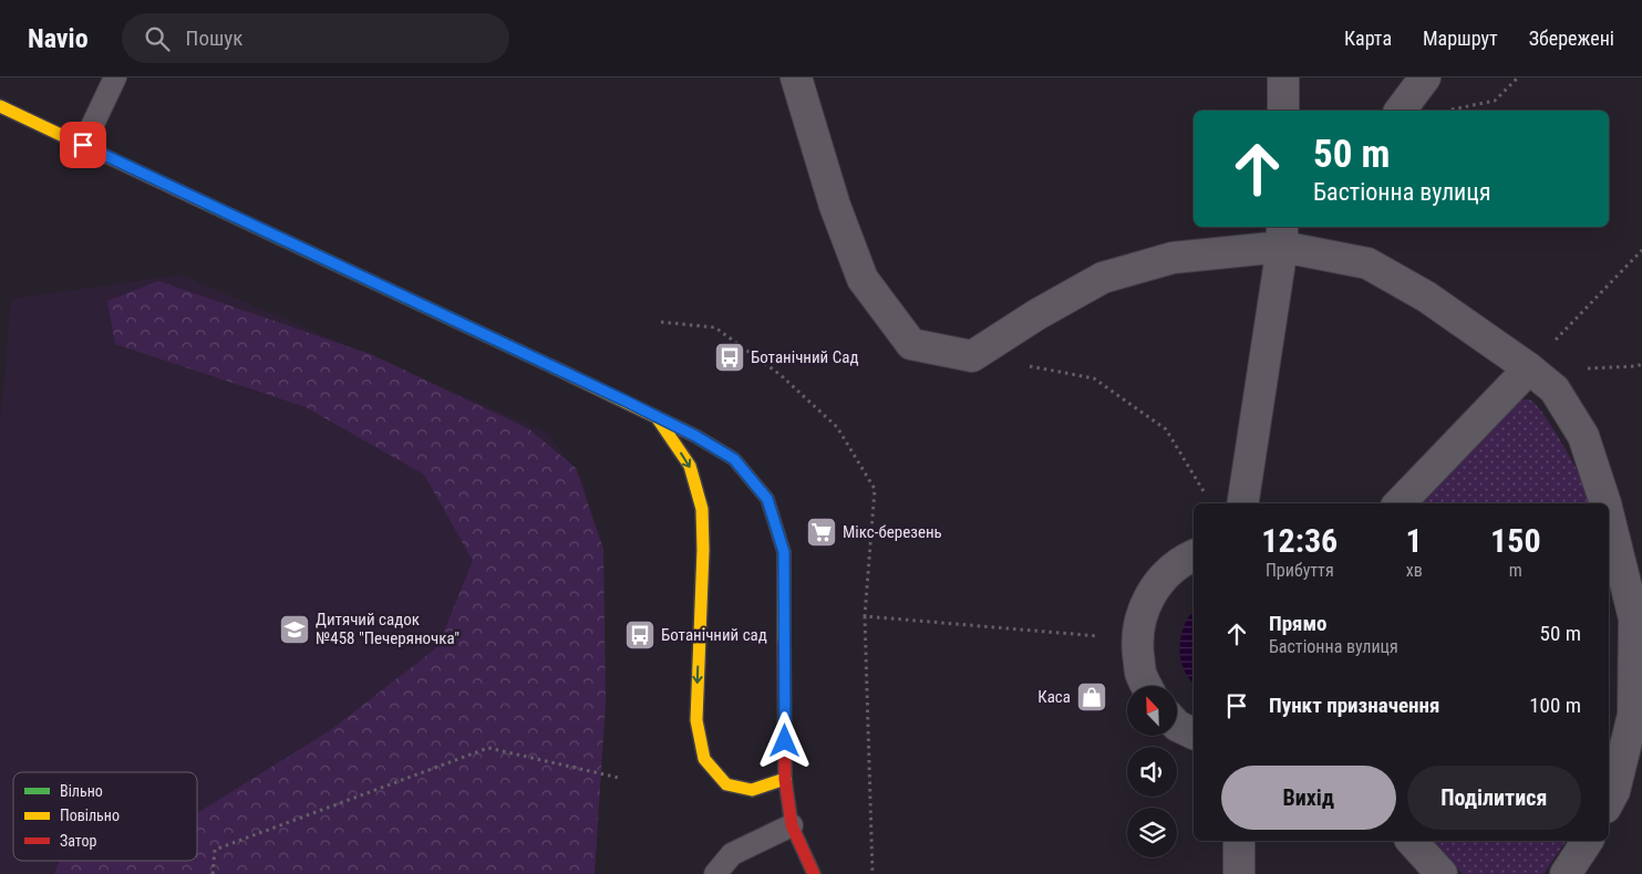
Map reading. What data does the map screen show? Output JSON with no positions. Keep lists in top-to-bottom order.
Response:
{
  "places": {
    "bus stop": ["Ботанічний Сад", "Ботанічний сад"],
    "supermarket": ["Мікс-березень"],
    "school or university": ["Дитячий садок №458 \"Печеряночка\""],
    "shop": ["Каса"]
  },
  "legend": ["Вільно", "Повільно", "Затор"],
  "north": "top left",
  "page": {
    "header": "Navio",
    "search": "Пошук",
    "nav": ["Карта", "Маршрут", "Збережені"],
    "turn": ["50 m", "Бастіонна вулиця"],
    "eta": [
      "12:36",
      "Прибуття",
      "1",
      "хв",
      "150",
      "m"
    ],
    "list": [
      {
        "name": "Прямо",
        "note": "Бастіонна вулиця",
        "value": "50 m"
      },
      {
        "name": "Пункт призначення",
        "value": "100 m"
      }
    ],
    "buttons": ["Вихід", "Поділитися"]
  }
}
